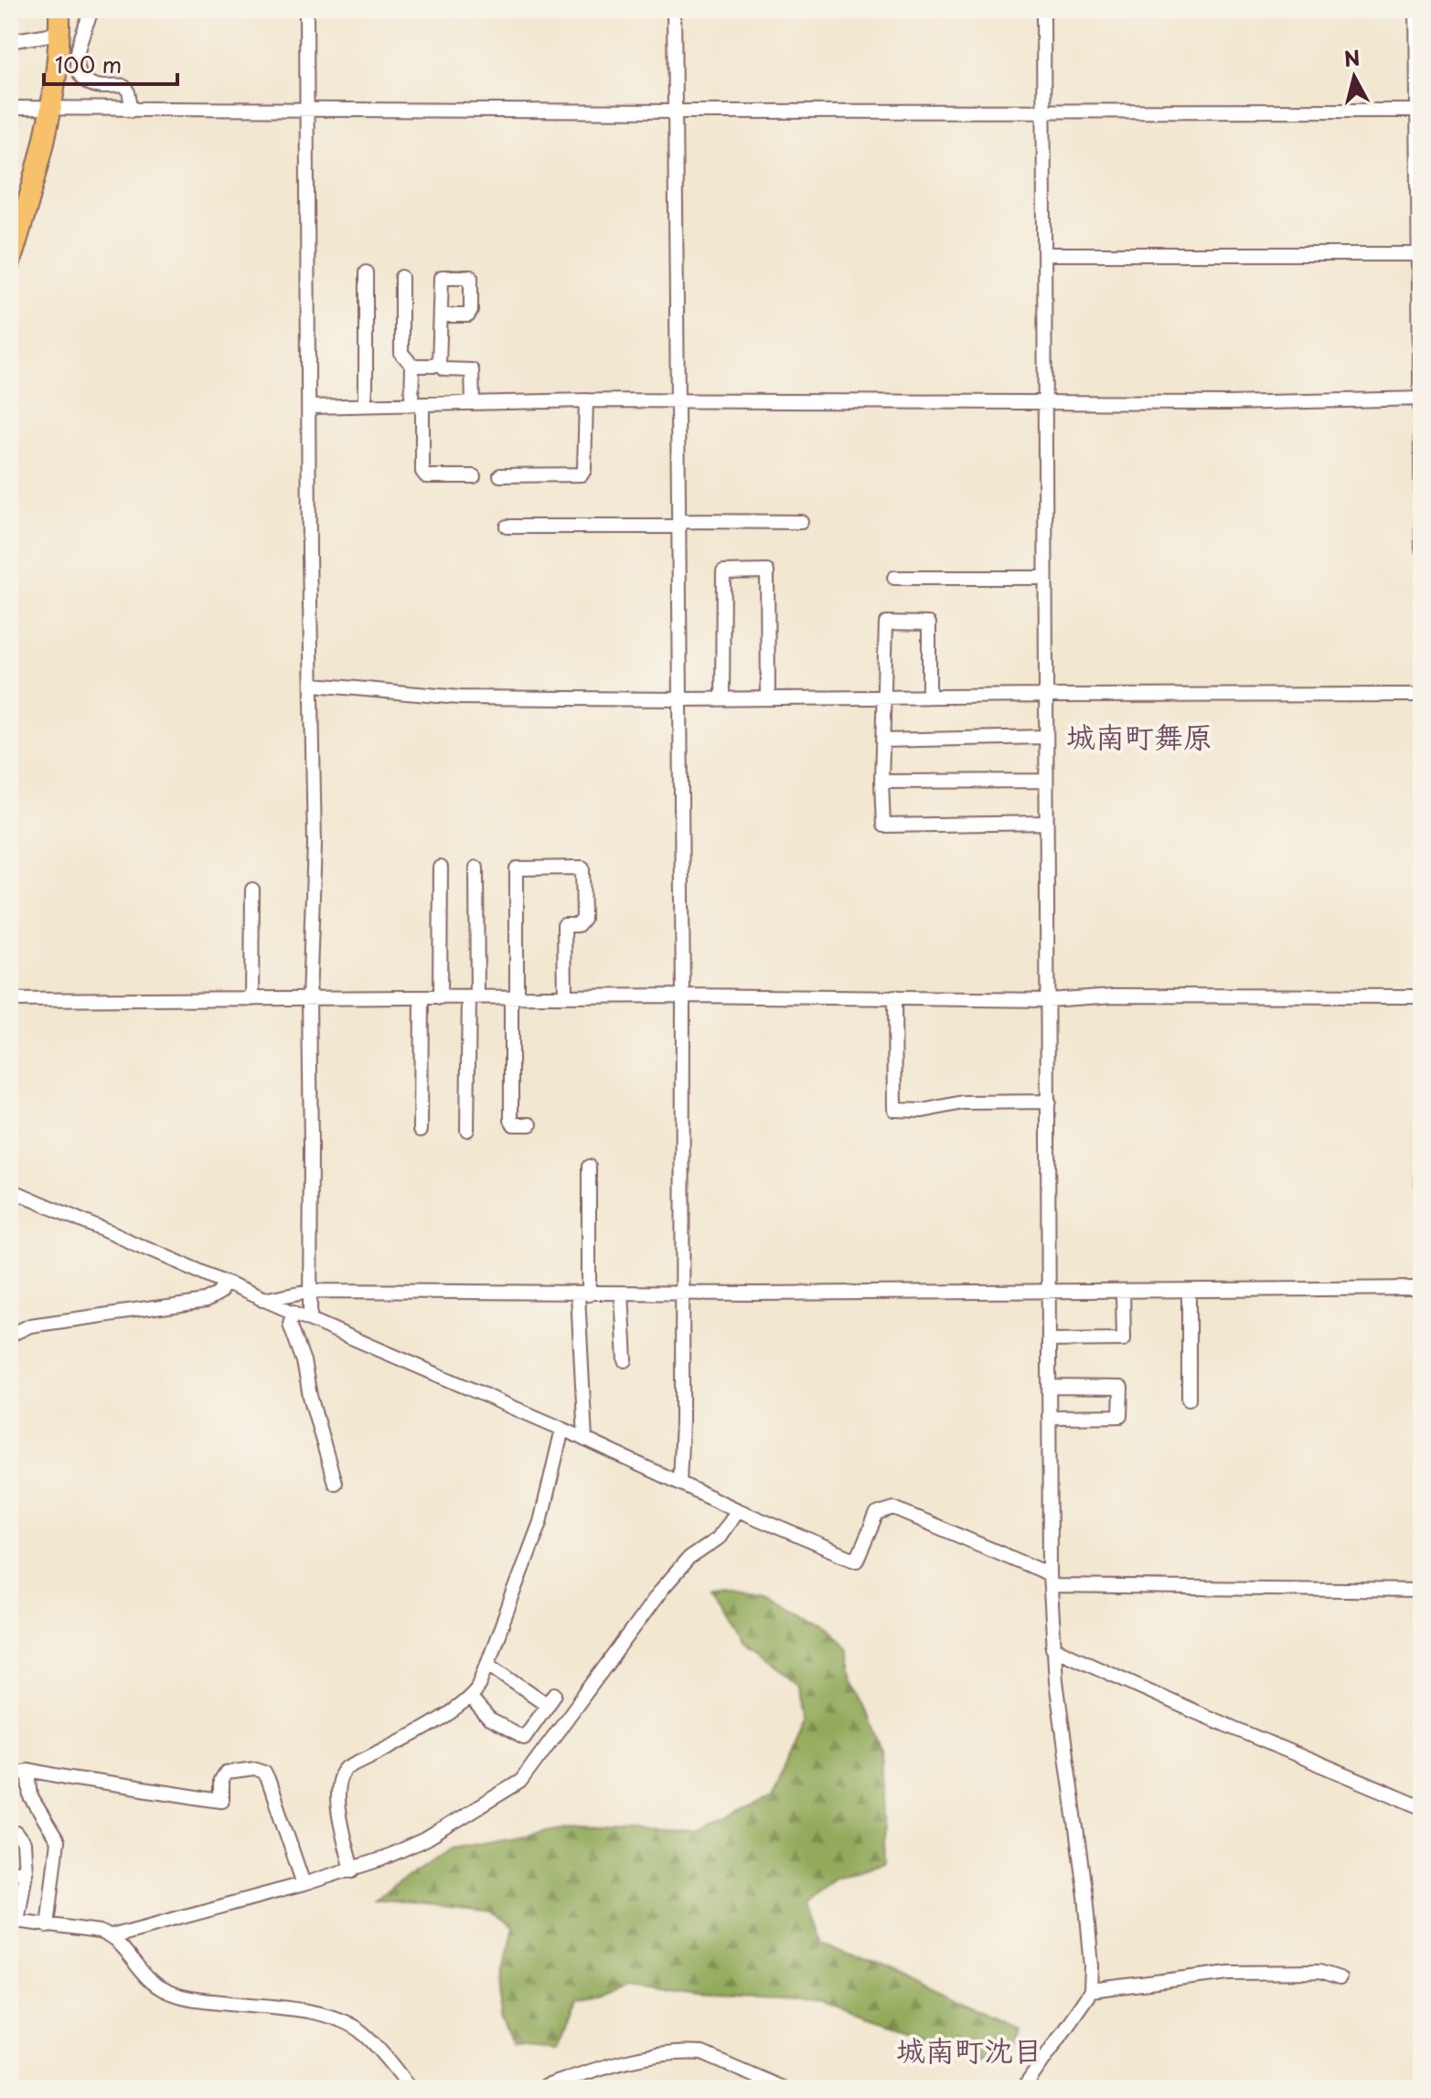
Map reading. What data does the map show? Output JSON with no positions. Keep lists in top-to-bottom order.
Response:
{
  "districts": ["城南町舞原", "城南町沈目"],
  "scale_bar": "100 m",
  "north": "top"
}
